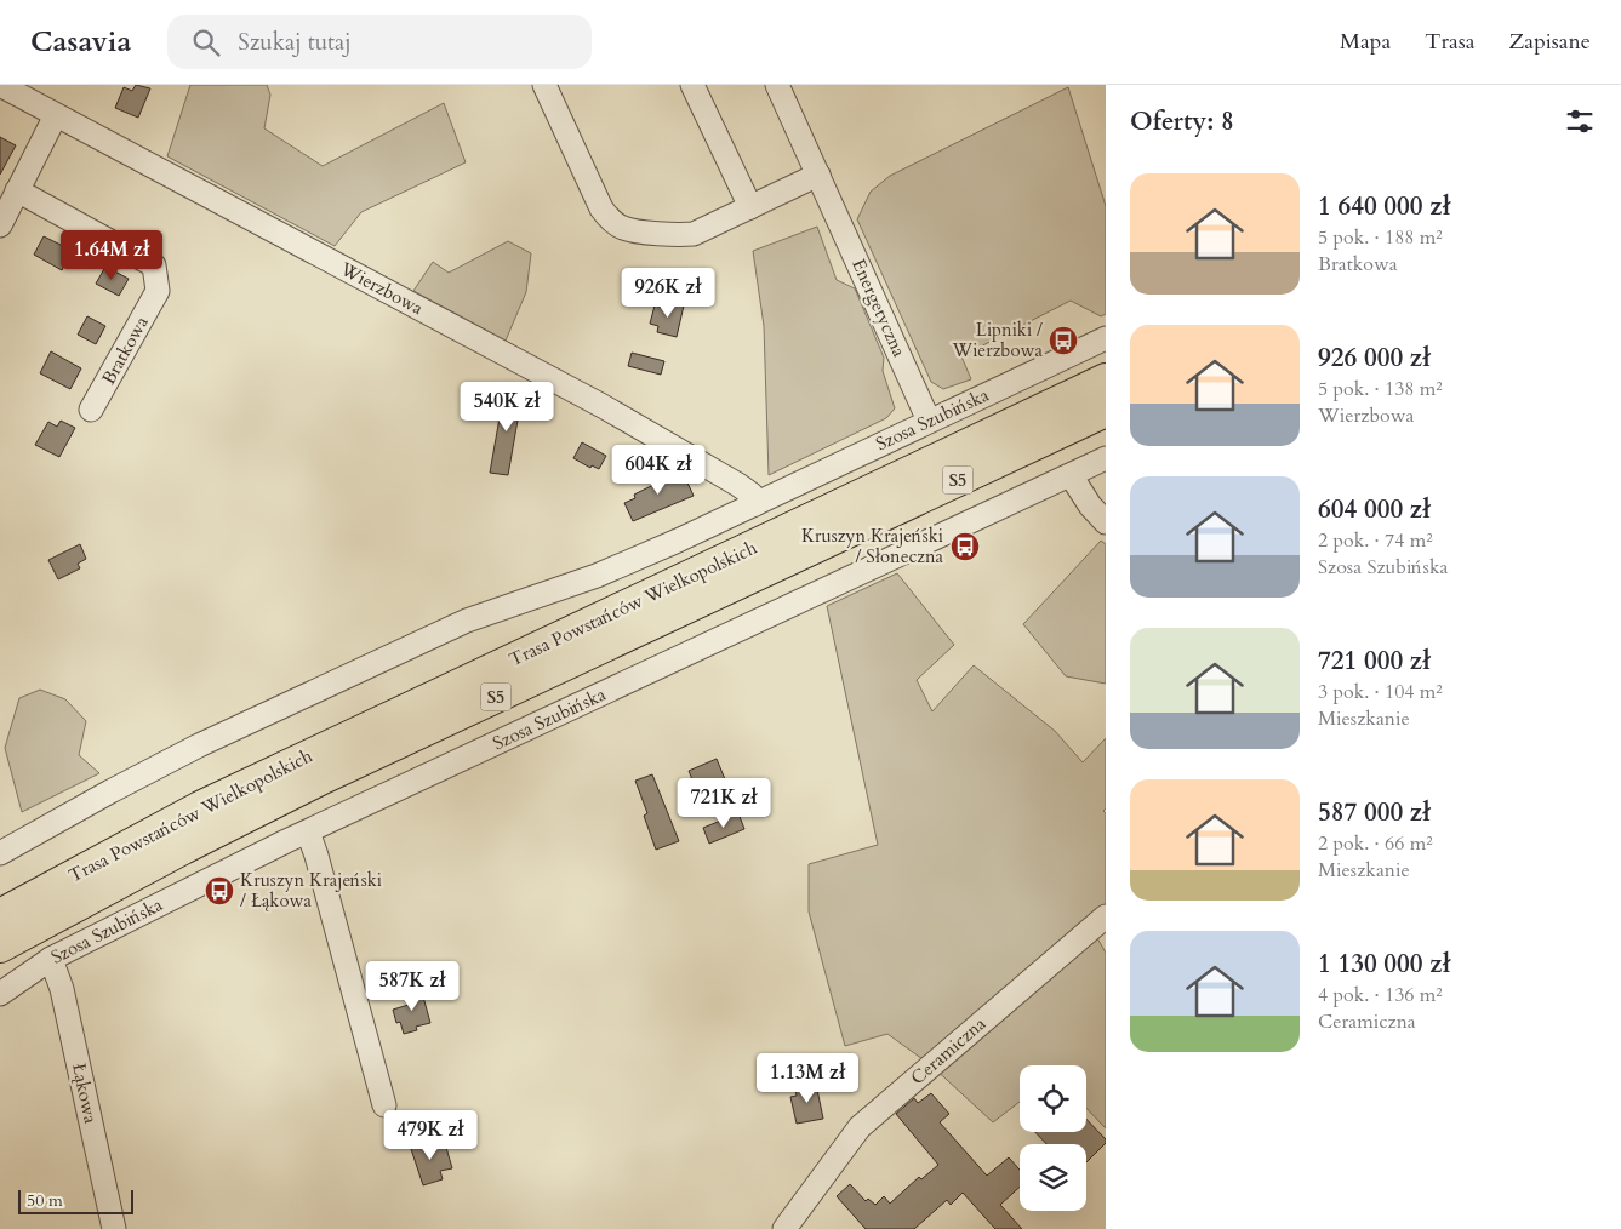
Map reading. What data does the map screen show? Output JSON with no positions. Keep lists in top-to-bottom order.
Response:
{
  "streets": {
    "highway": ["S5", "Trasa Powstańców Wielkopolskich"],
    "street": [
      "Wierzbowa",
      "Energetyczna",
      "Bratkowa",
      "Szosa Szubińska",
      "Ceramiczna",
      "Łąkowa"
    ]
  },
  "crossings": [
    ["Wierzbowa", "Szosa Szubińska"],
    ["Energetyczna", "Szosa Szubińska"],
    ["Szosa Szubińska", "Łąkowa"]
  ],
  "places": {
    "bus stop": ["Lipniki / Wierzbowa", "Kruszyn Krajeński / Słoneczna", "Kruszyn Krajeński / Łąkowa"]
  },
  "scale_bar": "50 m",
  "page": {
    "header": "Casavia",
    "search": "Szukaj tutaj",
    "nav": ["Mapa", "Trasa", "Zapisane"],
    "heading": "Oferty: 8",
    "list": [
      {
        "name": "1 640 000 zł",
        "note": "5 pok. · 188 m² · Bratkowa"
      },
      {
        "name": "926 000 zł",
        "note": "5 pok. · 138 m² · Wierzbowa"
      },
      {
        "name": "604 000 zł",
        "note": "2 pok. · 74 m² · Szosa Szubińska"
      },
      {
        "name": "721 000 zł",
        "note": "3 pok. · 104 m² · Mieszkanie"
      },
      {
        "name": "587 000 zł",
        "note": "2 pok. · 66 m² · Mieszkanie"
      },
      {
        "name": "1 130 000 zł",
        "note": "4 pok. · 136 m² · Ceramiczna"
      }
    ],
    "price": [
      "1.64M zł",
      "926K zł",
      "540K zł",
      "604K zł",
      "721K zł",
      "587K zł",
      "1.13M zł",
      "479K zł"
    ],
    "scale": "50 m"
  }
}
